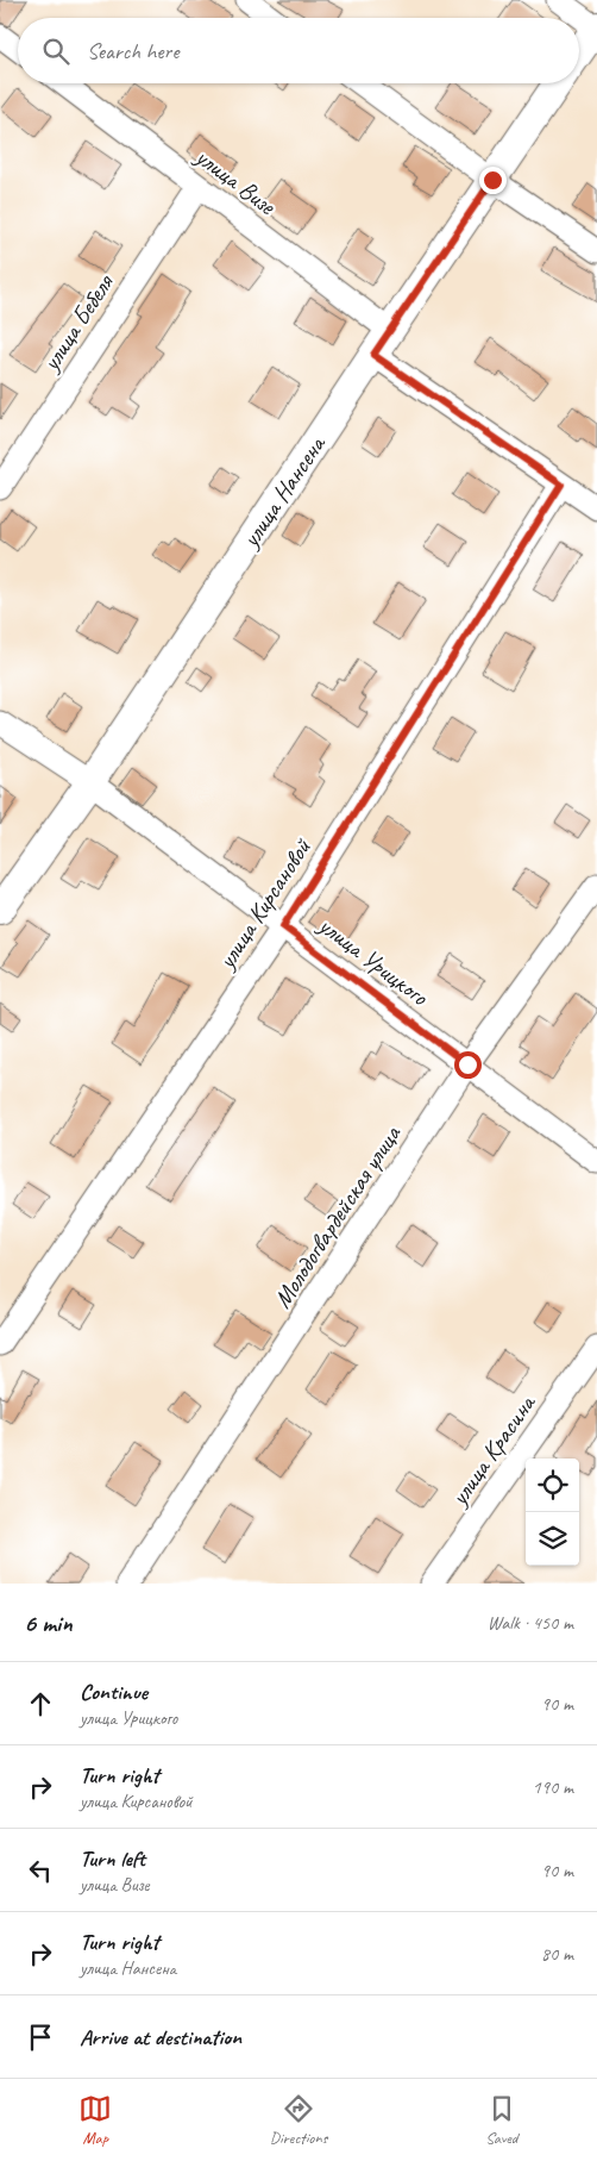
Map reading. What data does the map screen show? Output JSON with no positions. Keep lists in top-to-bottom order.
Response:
{
  "streets": {
    "main road": ["улица Нансена"],
    "street": [
      "улица Визе",
      "улица Бебеля",
      "улица Кирсановой",
      "улица Урицкого",
      "Молодогвардейская улица",
      "улица Красина"
    ]
  },
  "crossings": [
    ["улица Визе", "улица Бебеля"],
    ["улица Визе", "улица Нансена"],
    ["улица Нансена", "улица Урицкого"],
    ["улица Кирсановой", "улица Урицкого"],
    ["улица Урицкого", "Молодогвардейская улица"]
  ],
  "page": {
    "search": "Search here",
    "heading": ["6 min", "Walk · 450 m"],
    "list": [
      ["Continue", "улица Урицкого", "90 m"],
      ["Turn right", "улица Кирсановой", "190 m"],
      ["Turn left", "улица Визе", "90 m"],
      ["Turn right", "улица Нансена", "80 m"],
      "Arrive at destination"
    ],
    "nav": ["Map", "Directions", "Saved"]
  }
}
